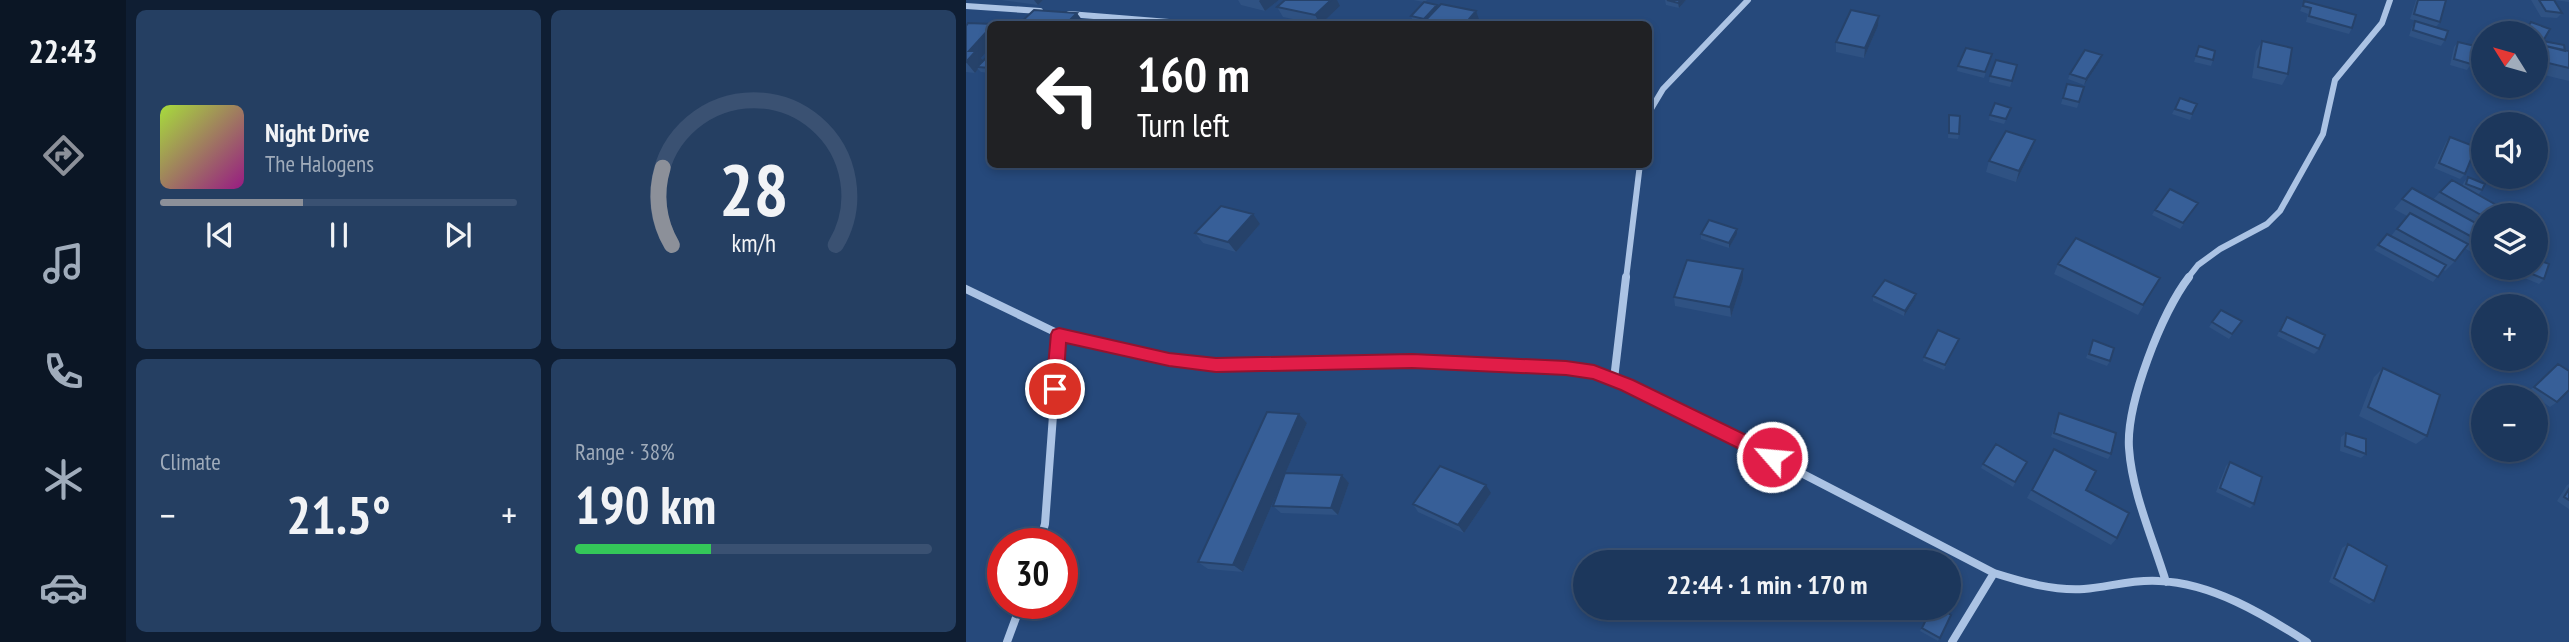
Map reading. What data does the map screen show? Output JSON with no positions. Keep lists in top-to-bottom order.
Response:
{
  "north": "top left",
  "page": {
    "tabs": "22:43",
    "map_buttons": ["+", "−"],
    "turn": ["160 m", "Turn left"],
    "song": ["Night Drive", "The Halogens"],
    "tile": [
      "Climate",
      ["Range · 38%", "190 km"]
    ],
    "heat": ["−", "21.5°", "+"],
    "limit": "30",
    "trip": "22:44 · 1 min · 170 m",
    "gauge": ["28", "km/h"]
  }
}
